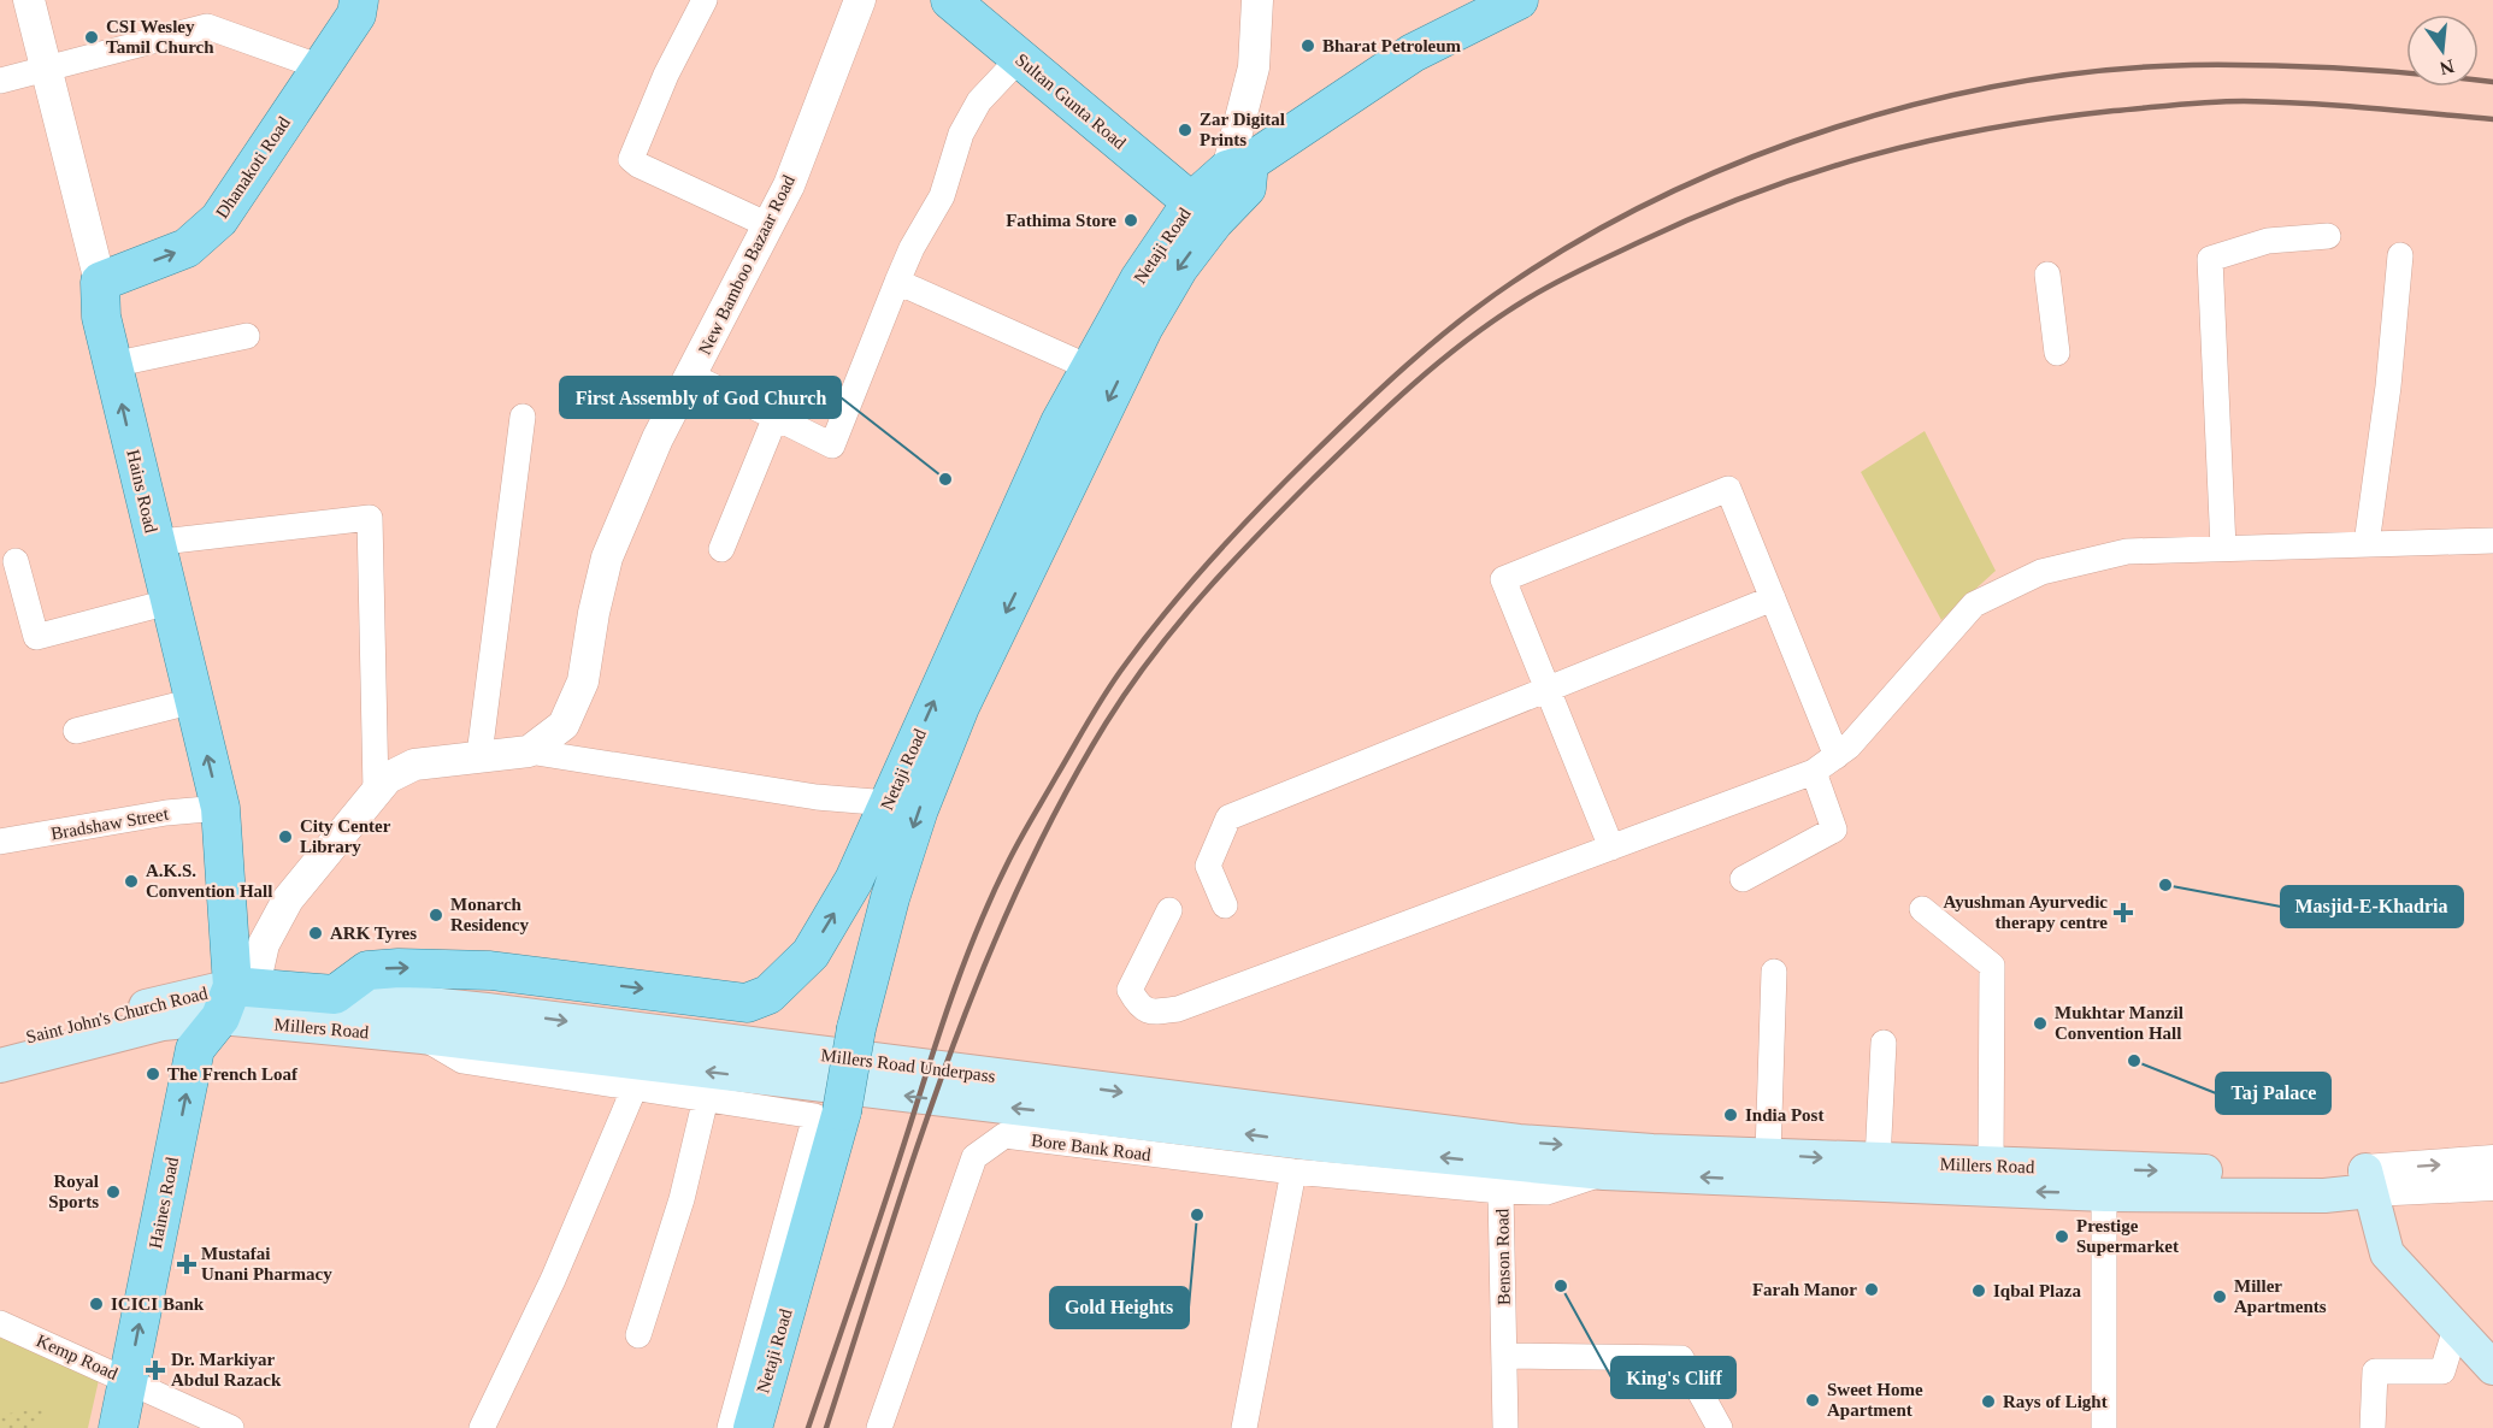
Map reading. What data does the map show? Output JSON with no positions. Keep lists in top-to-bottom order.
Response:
{
  "streets": {
    "main road": [
      "Sultan Gunta Road",
      "Dhanakoti Road",
      "Netaji Road",
      "Hains Road",
      "Saint John's Church Road",
      "Millers Road",
      "Millers Road Underpass",
      "Haines Road"
    ],
    "street": [
      "New Bamboo Bazaar Road",
      "Bradshaw Street",
      "Bore Bank Road",
      "Benson Road",
      "Kemp Road"
    ]
  },
  "crossings": [
    ["Sultan Gunta Road", "Netaji Road"],
    ["Dhanakoti Road", "Hains Road"],
    ["Netaji Road", "Millers Road Underpass"],
    ["Hains Road", "Bradshaw Street"],
    ["Hains Road", "Saint John's Church Road"],
    ["Hains Road", "Millers Road"],
    ["Hains Road", "Haines Road"],
    ["Saint John's Church Road", "Millers Road"],
    ["Saint John's Church Road", "Haines Road"],
    ["Millers Road", "Millers Road Underpass"],
    ["Millers Road", "Haines Road"],
    ["Millers Road", "Benson Road"],
    ["Bore Bank Road", "Benson Road"],
    ["Haines Road", "Kemp Road"]
  ],
  "one_way": ["Dhanakoti Road", "Haines Road"],
  "places": {
    "other": [
      "CSI Wesley Tamil Church",
      "Bharat Petroleum",
      "Zar Digital Prints",
      "Fathima Store",
      "First Assembly of God Church",
      "City Center Library",
      "A.K.S. Convention Hall",
      "Masjid-E-Khadria",
      "Monarch Residency",
      "ARK Tyres",
      "Mukhtar Manzil Convention Hall",
      "Taj Palace",
      "The French Loaf",
      "India Post",
      "Royal Sports",
      "Gold Heights",
      "Prestige Supermarket",
      "King's Cliff",
      "Farah Manor",
      "Iqbal Plaza",
      "Miller Apartments",
      "ICICI Bank",
      "Sweet Home Apartment",
      "Rays of Light"
    ],
    "health": ["Ayushman Ayurvedic therapy centre", "Mustafai Unani Pharmacy", "Dr. Markiyar Abdul Razack"]
  },
  "north": "bottom"
}
